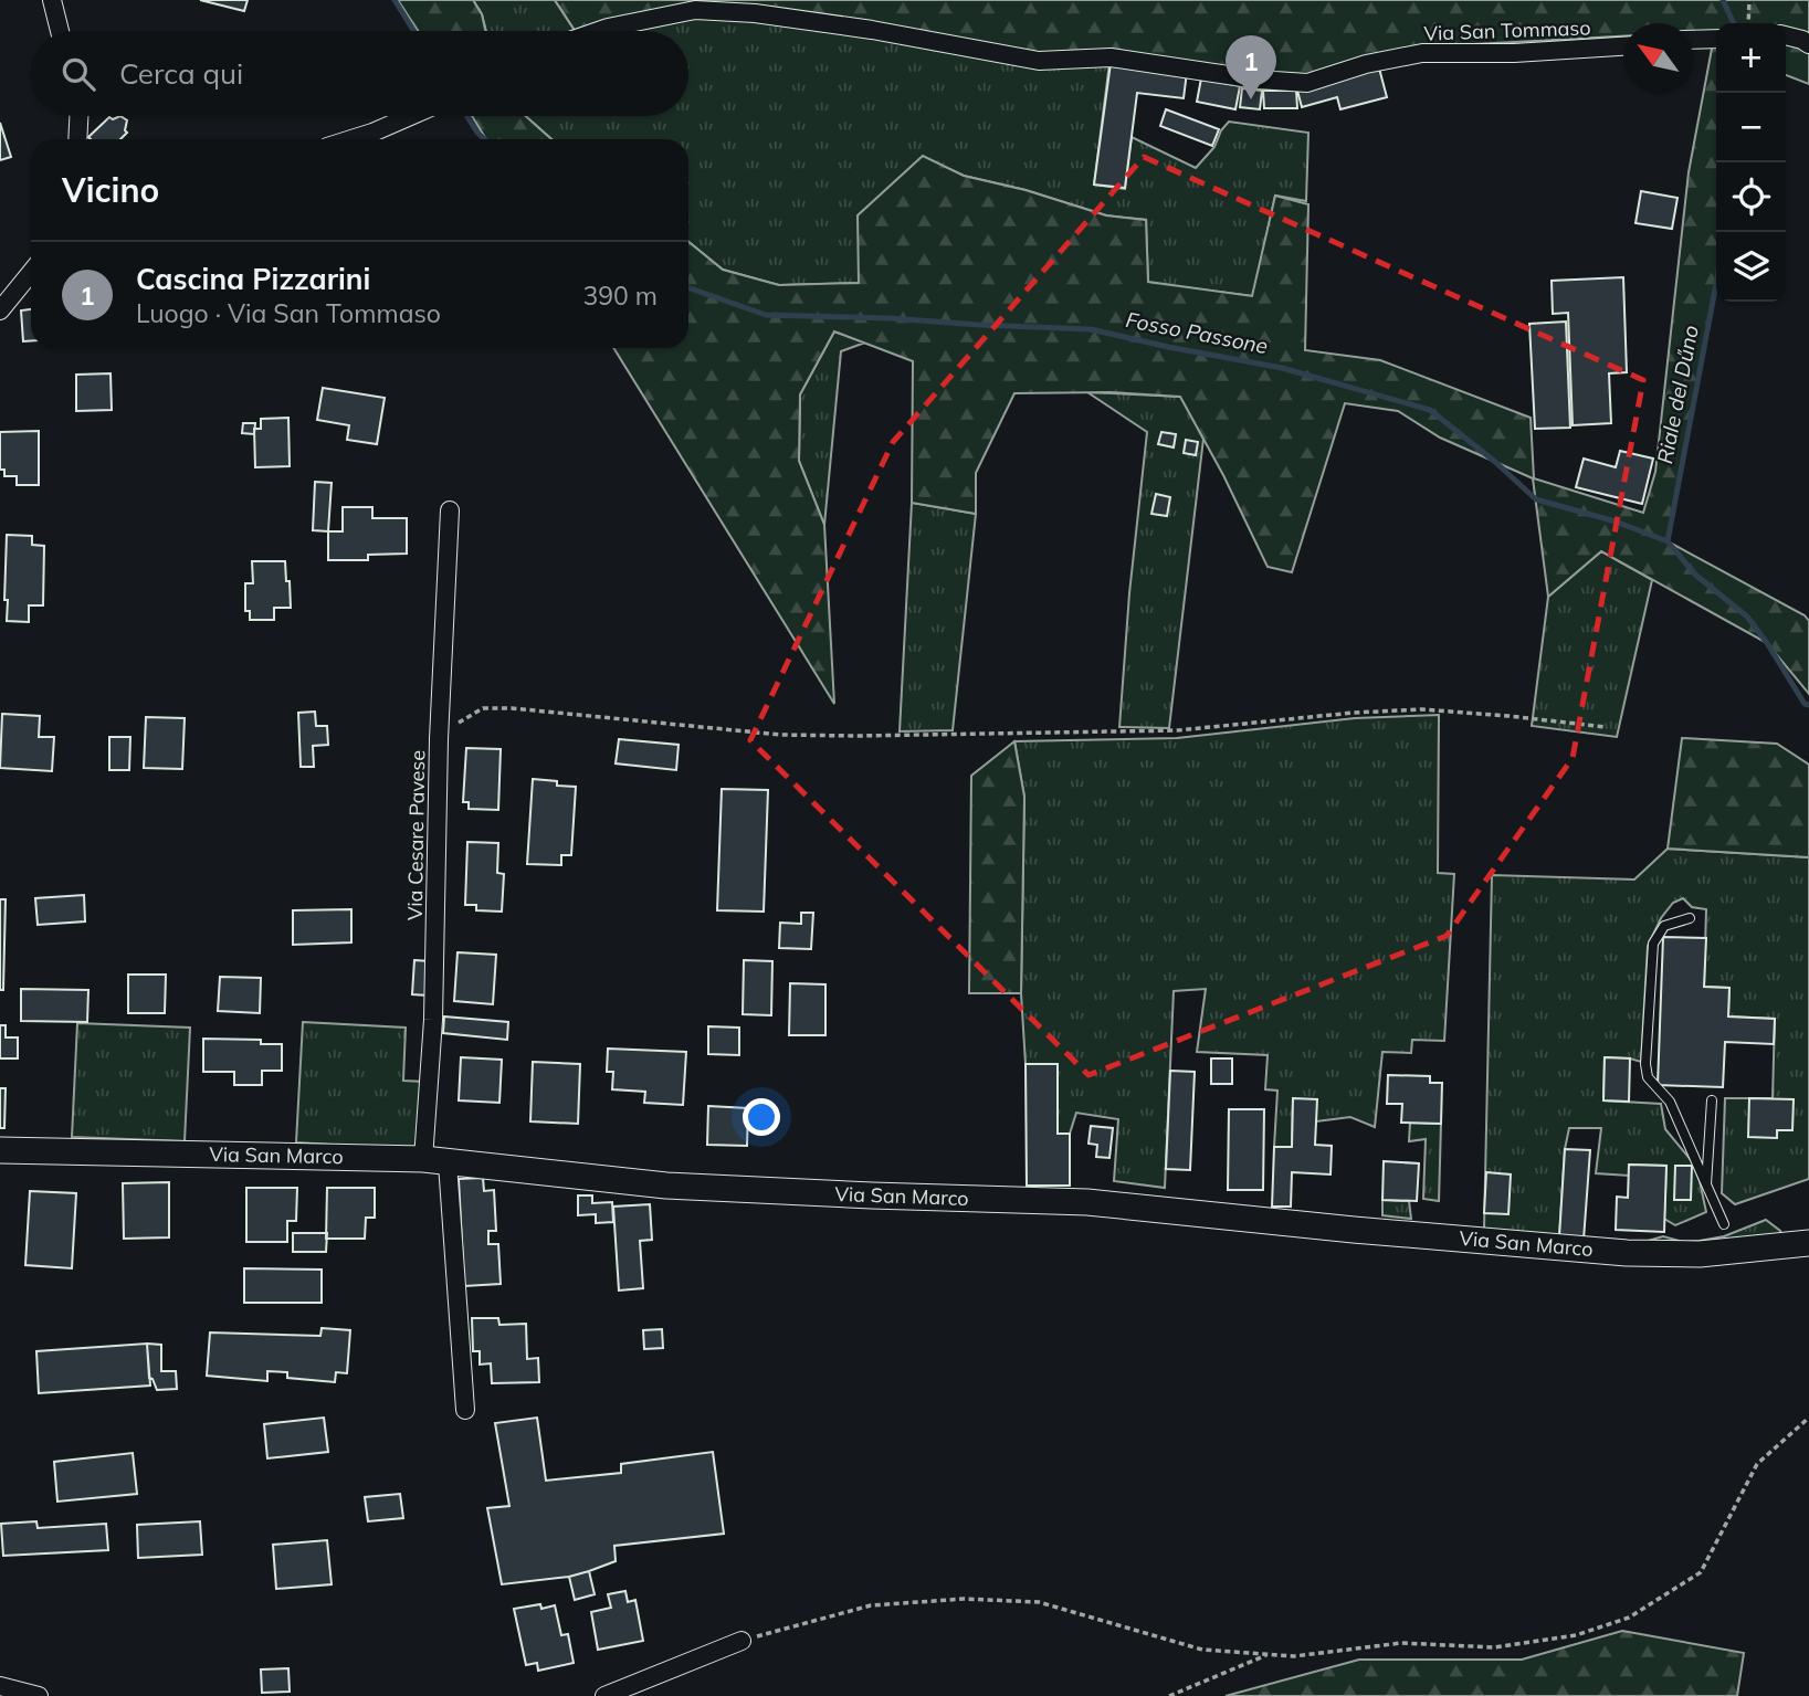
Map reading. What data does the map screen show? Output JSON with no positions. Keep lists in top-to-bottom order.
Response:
{
  "streets": {
    "street": ["Via San Tommaso", "Via Cesare Pavese", "Via San Marco"]
  },
  "crossings": [
    ["Via Cesare Pavese", "Via San Marco"]
  ],
  "water": ["Fosso Passone", "Riale del Dűno"],
  "north": "top left",
  "page": {
    "map_buttons": ["+", "−"],
    "search": "Cerca qui",
    "pins": "1",
    "heading": "Vicino",
    "list": [
      {
        "mark": "1",
        "name": "Cascina Pizzarini",
        "note": "Luogo · Via San Tommaso",
        "value": "390 m"
      }
    ]
  }
}
